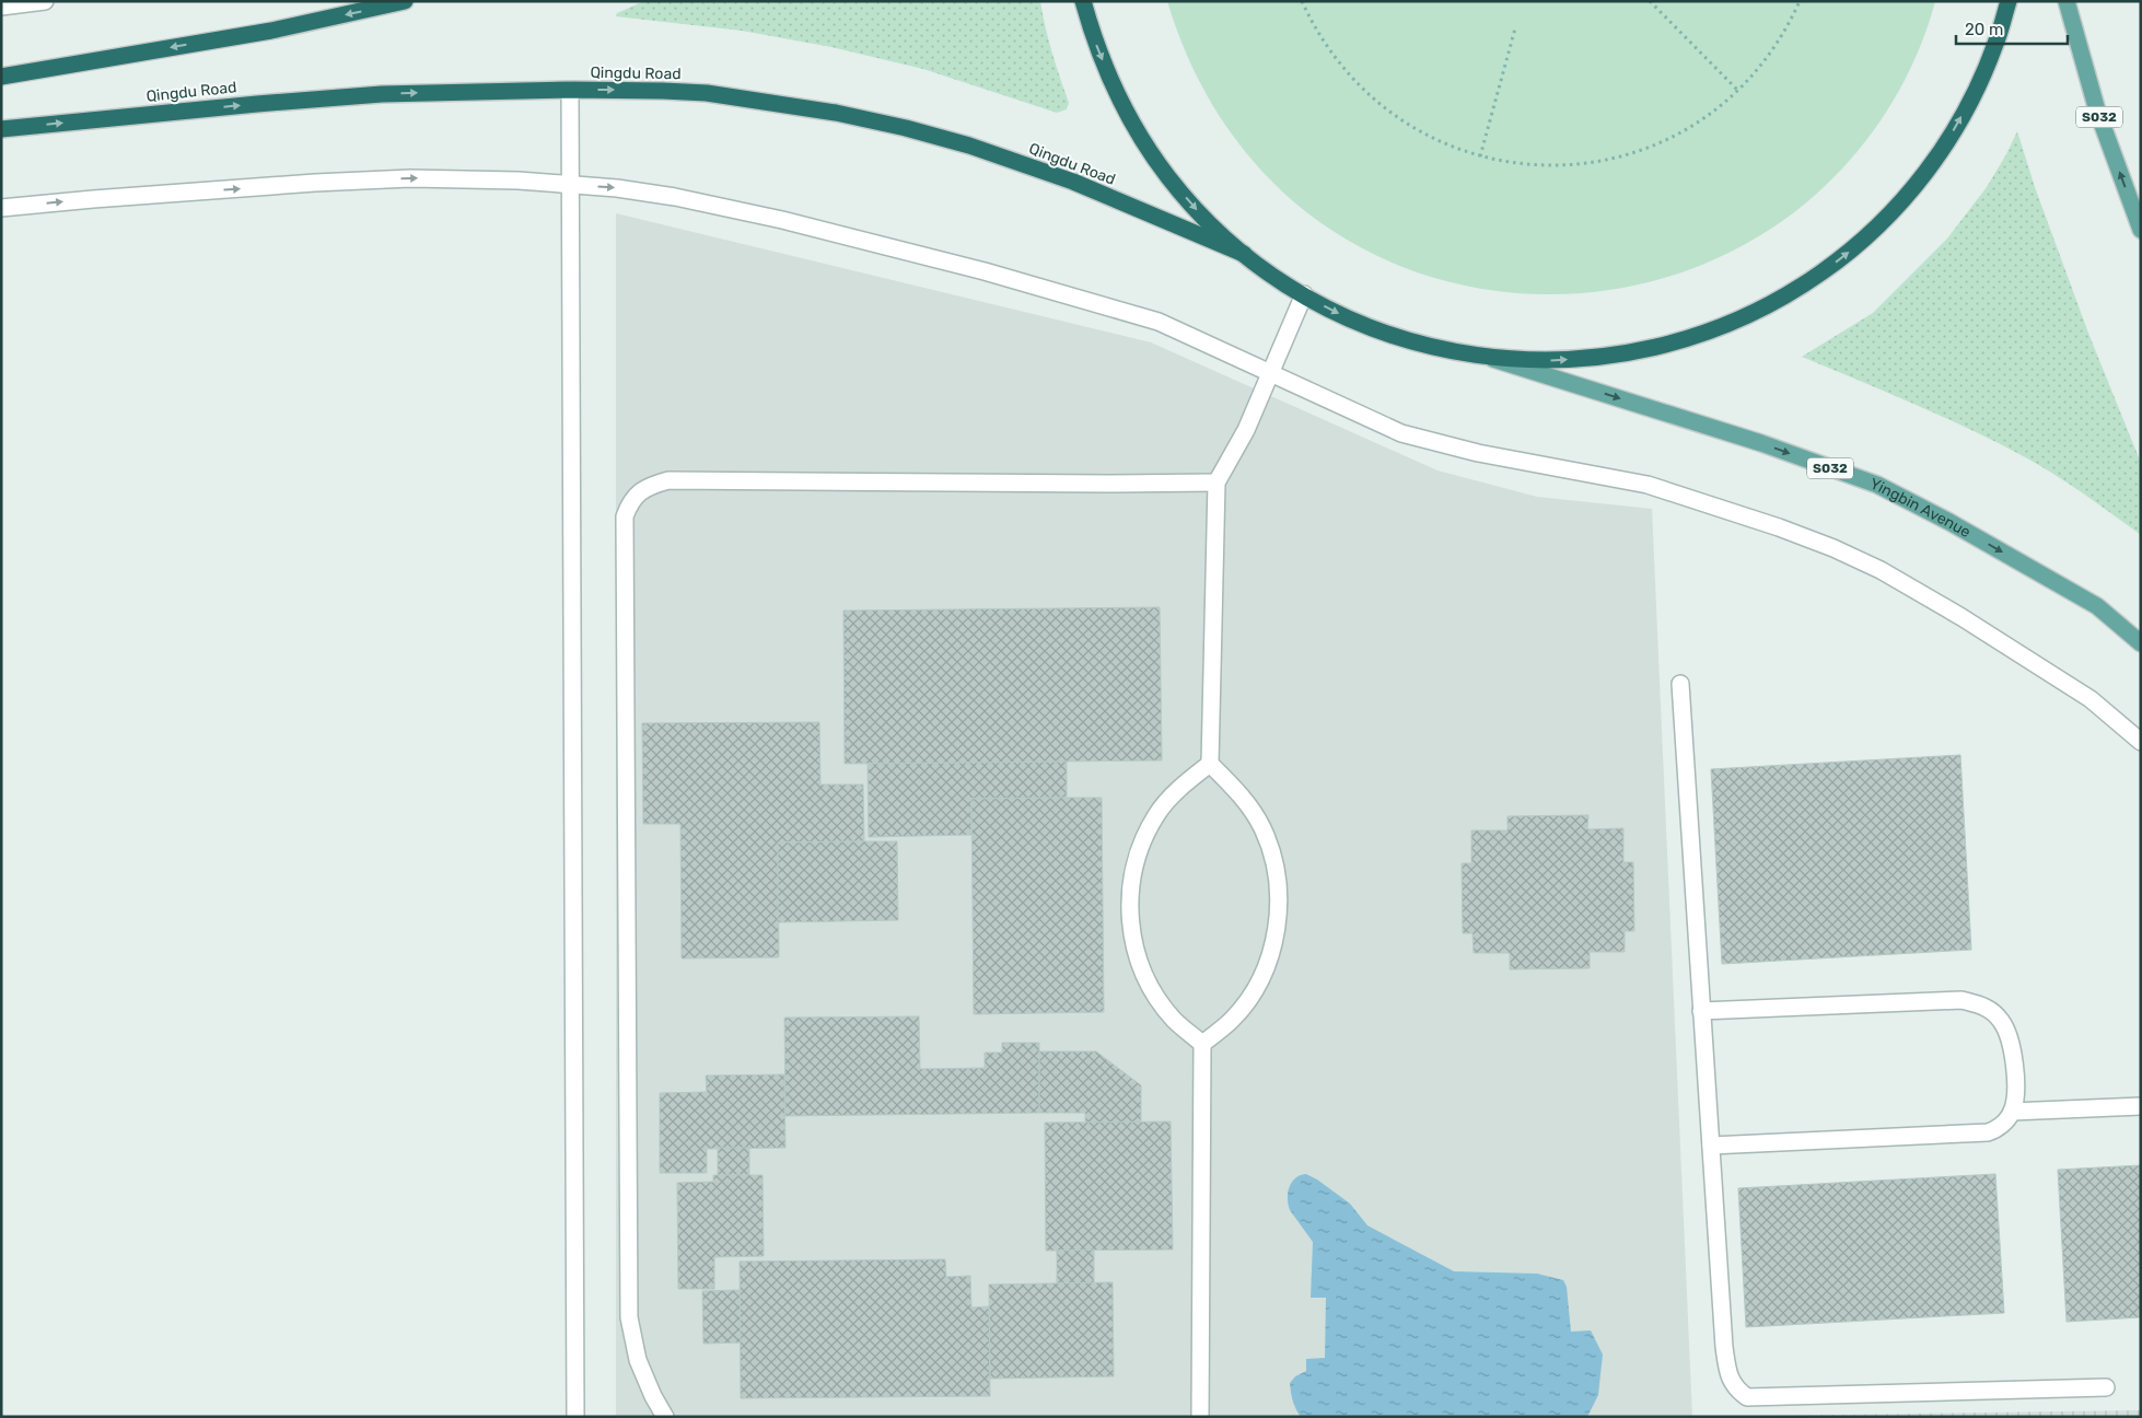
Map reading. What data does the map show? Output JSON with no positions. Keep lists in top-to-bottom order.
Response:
{
  "streets": {
    "highway": ["Qingdu Road"],
    "main road": ["S032", "Yingbin Avenue"]
  },
  "one_way": ["Yingbin Avenue"],
  "scale_bar": "20 m"
}
